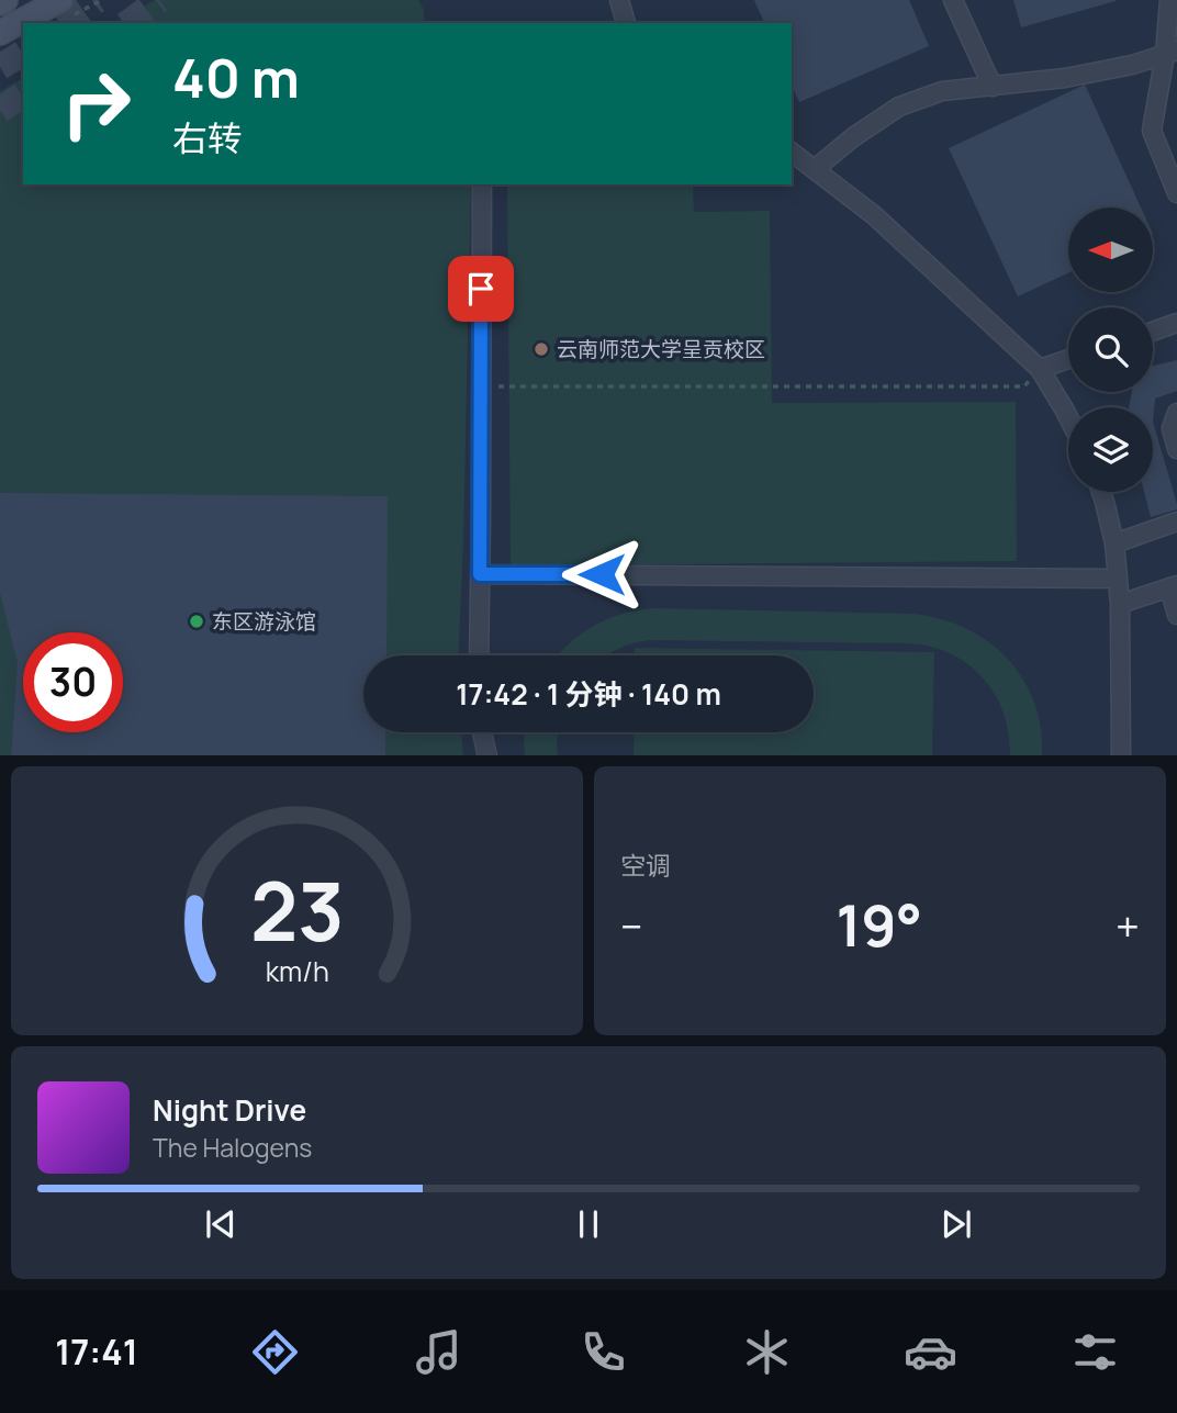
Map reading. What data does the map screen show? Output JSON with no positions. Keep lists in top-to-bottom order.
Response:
{
  "places": ["云南师范大学呈贡校区", "东区游泳馆"],
  "north": "left",
  "page": {
    "turn": ["40 m", "右转"],
    "limit": "30",
    "trip": "17:42 · 1 分钟 · 140 m",
    "tile": "空调",
    "heat": ["−", "19°", "+"],
    "song": ["Night Drive", "The Halogens"],
    "tabs": "17:41",
    "gauge": ["23", "km/h"]
  }
}
